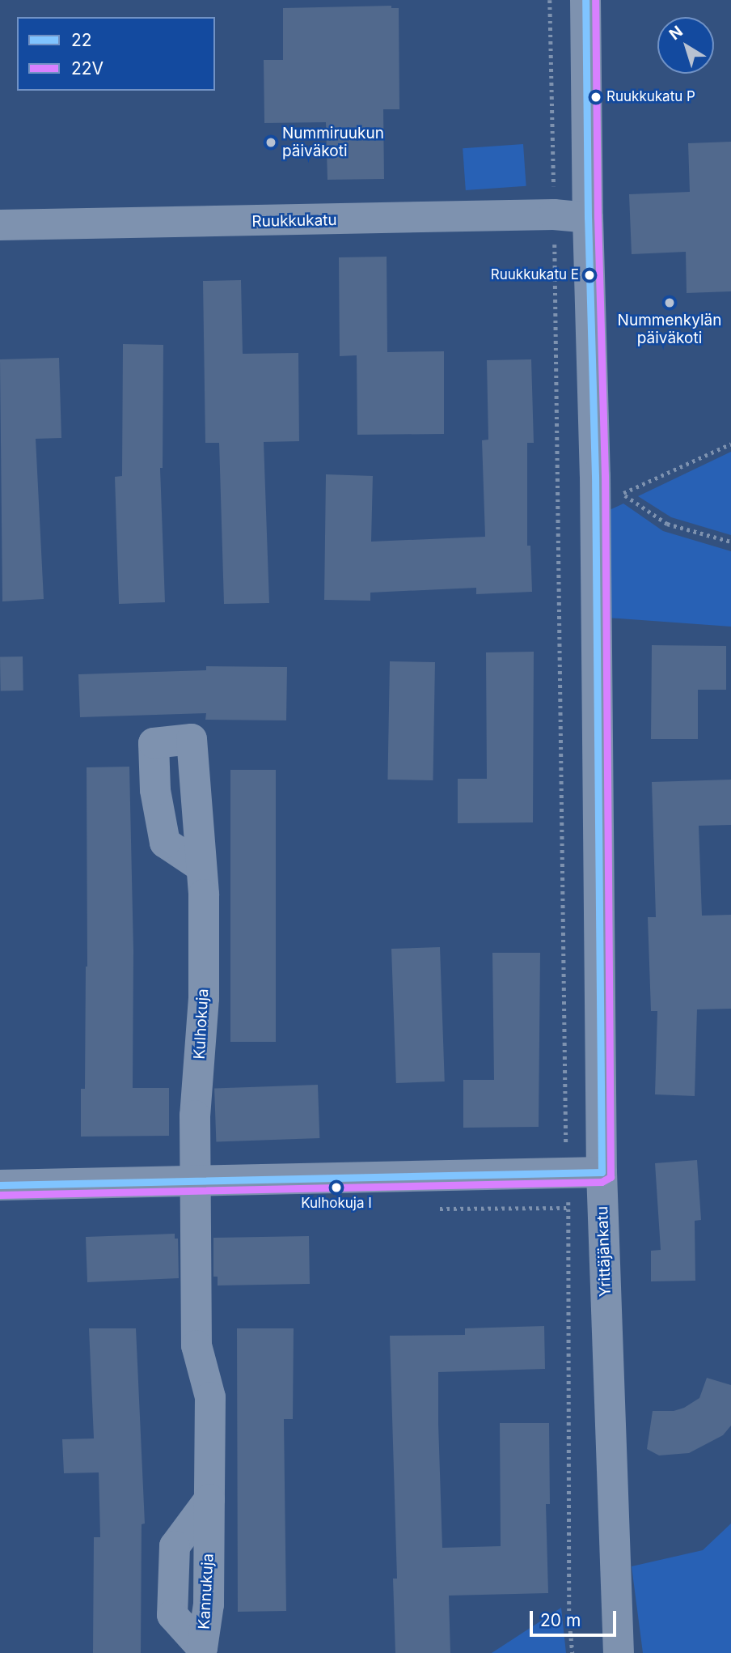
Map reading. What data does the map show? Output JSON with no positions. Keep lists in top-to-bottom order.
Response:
{
  "streets": {
    "street": ["Ruukkukatu", "Kulhokuja", "Yrittäjänkatu"]
  },
  "crossings": [
    ["Ruukkukatu", "Yrittäjänkatu"]
  ],
  "places": [
    "Ruukkukatu P",
    "Nummiruukun päiväkoti",
    "Ruukkukatu E",
    "Nummenkylän päiväkoti",
    "Kulhokuja I"
  ],
  "lines": ["transit line 22", "transit line 22V"],
  "legend": ["22", "22V"],
  "scale_bar": "20 m",
  "north": "top left"
}
